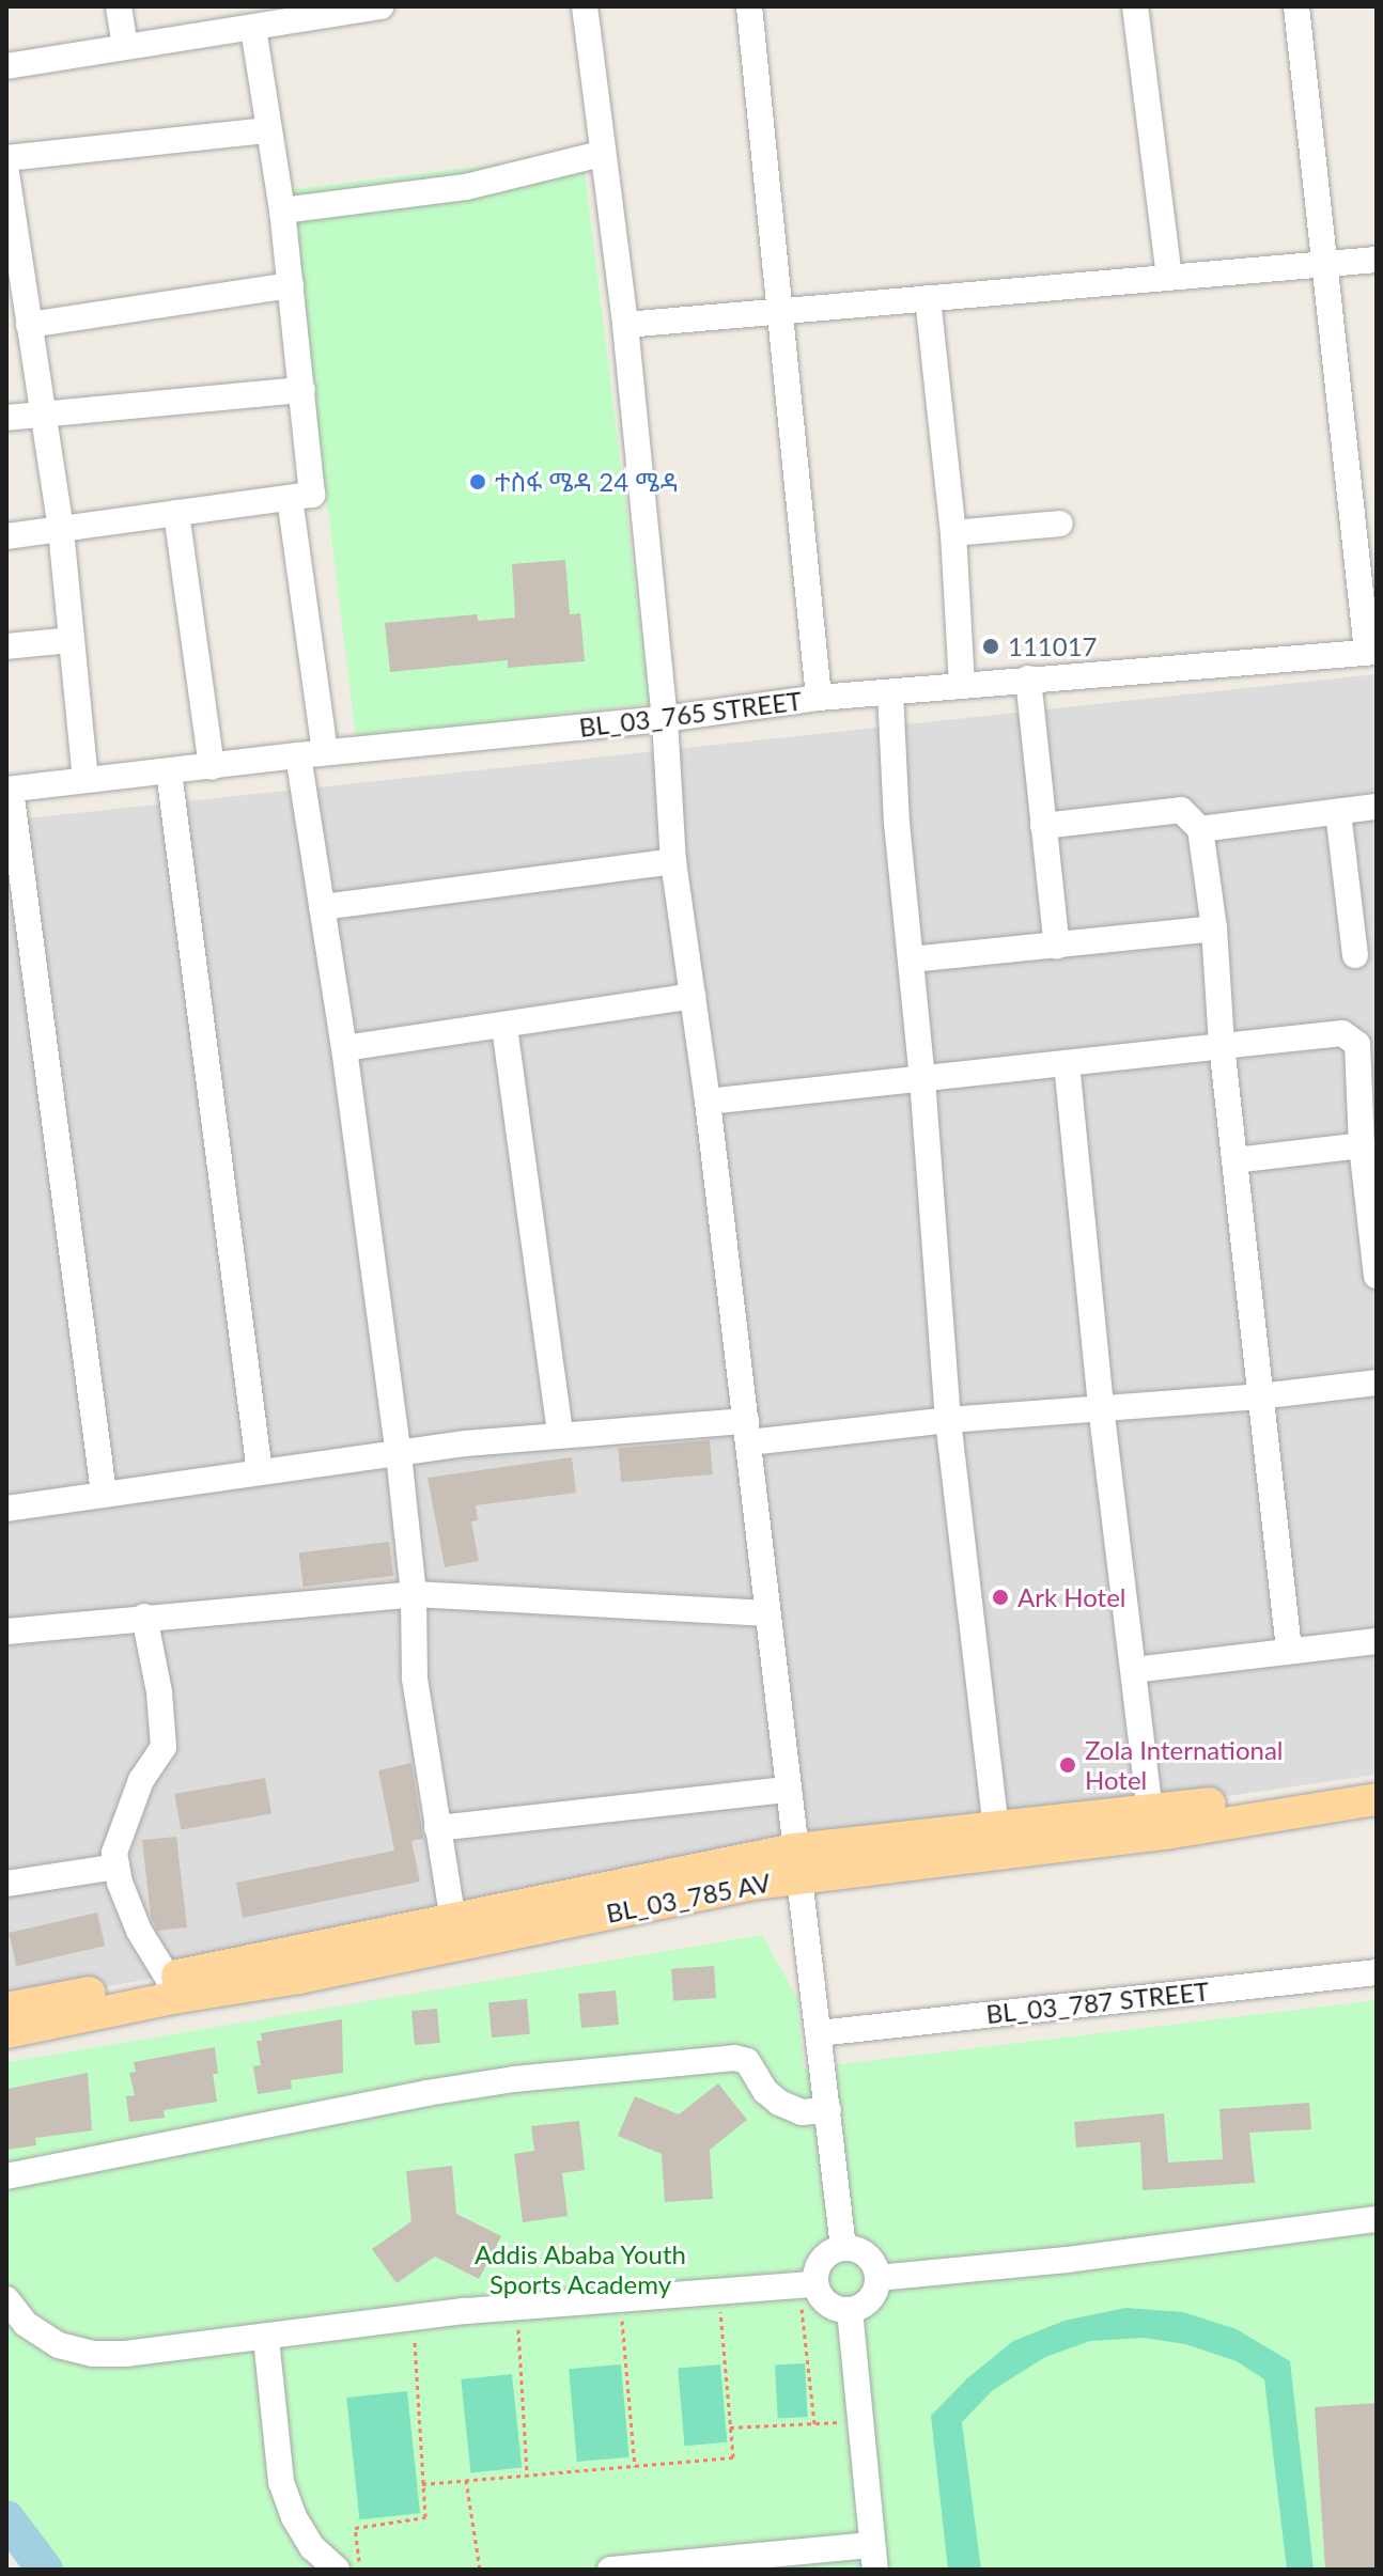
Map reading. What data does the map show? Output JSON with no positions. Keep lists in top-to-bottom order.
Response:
{
  "streets": {
    "main road": ["BL_03_785 AV"],
    "street": ["BL_03_765 STREET", "BL_03_787 STREET"]
  },
  "parks": ["Addis Ababa Youth Sports Academy"],
  "places": [
    "ተስፋ ሜዳ 24 ሜዳ",
    "111017",
    "Ark Hotel",
    "Zola International Hotel"
  ]
}
